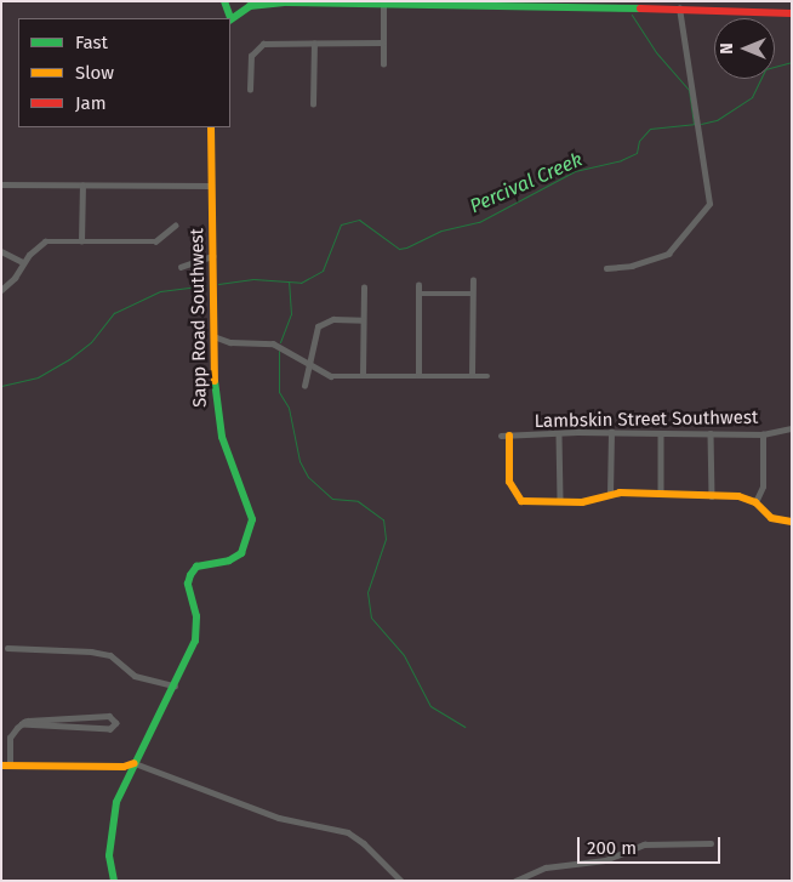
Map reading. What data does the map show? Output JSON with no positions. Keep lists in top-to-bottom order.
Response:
{
  "streets": {
    "street": ["Sapp Road Southwest", "Lambskin Street Southwest"]
  },
  "water": ["Percival Creek"],
  "legend": ["Fast", "Slow", "Jam"],
  "scale_bar": "200 m",
  "north": "left"
}
